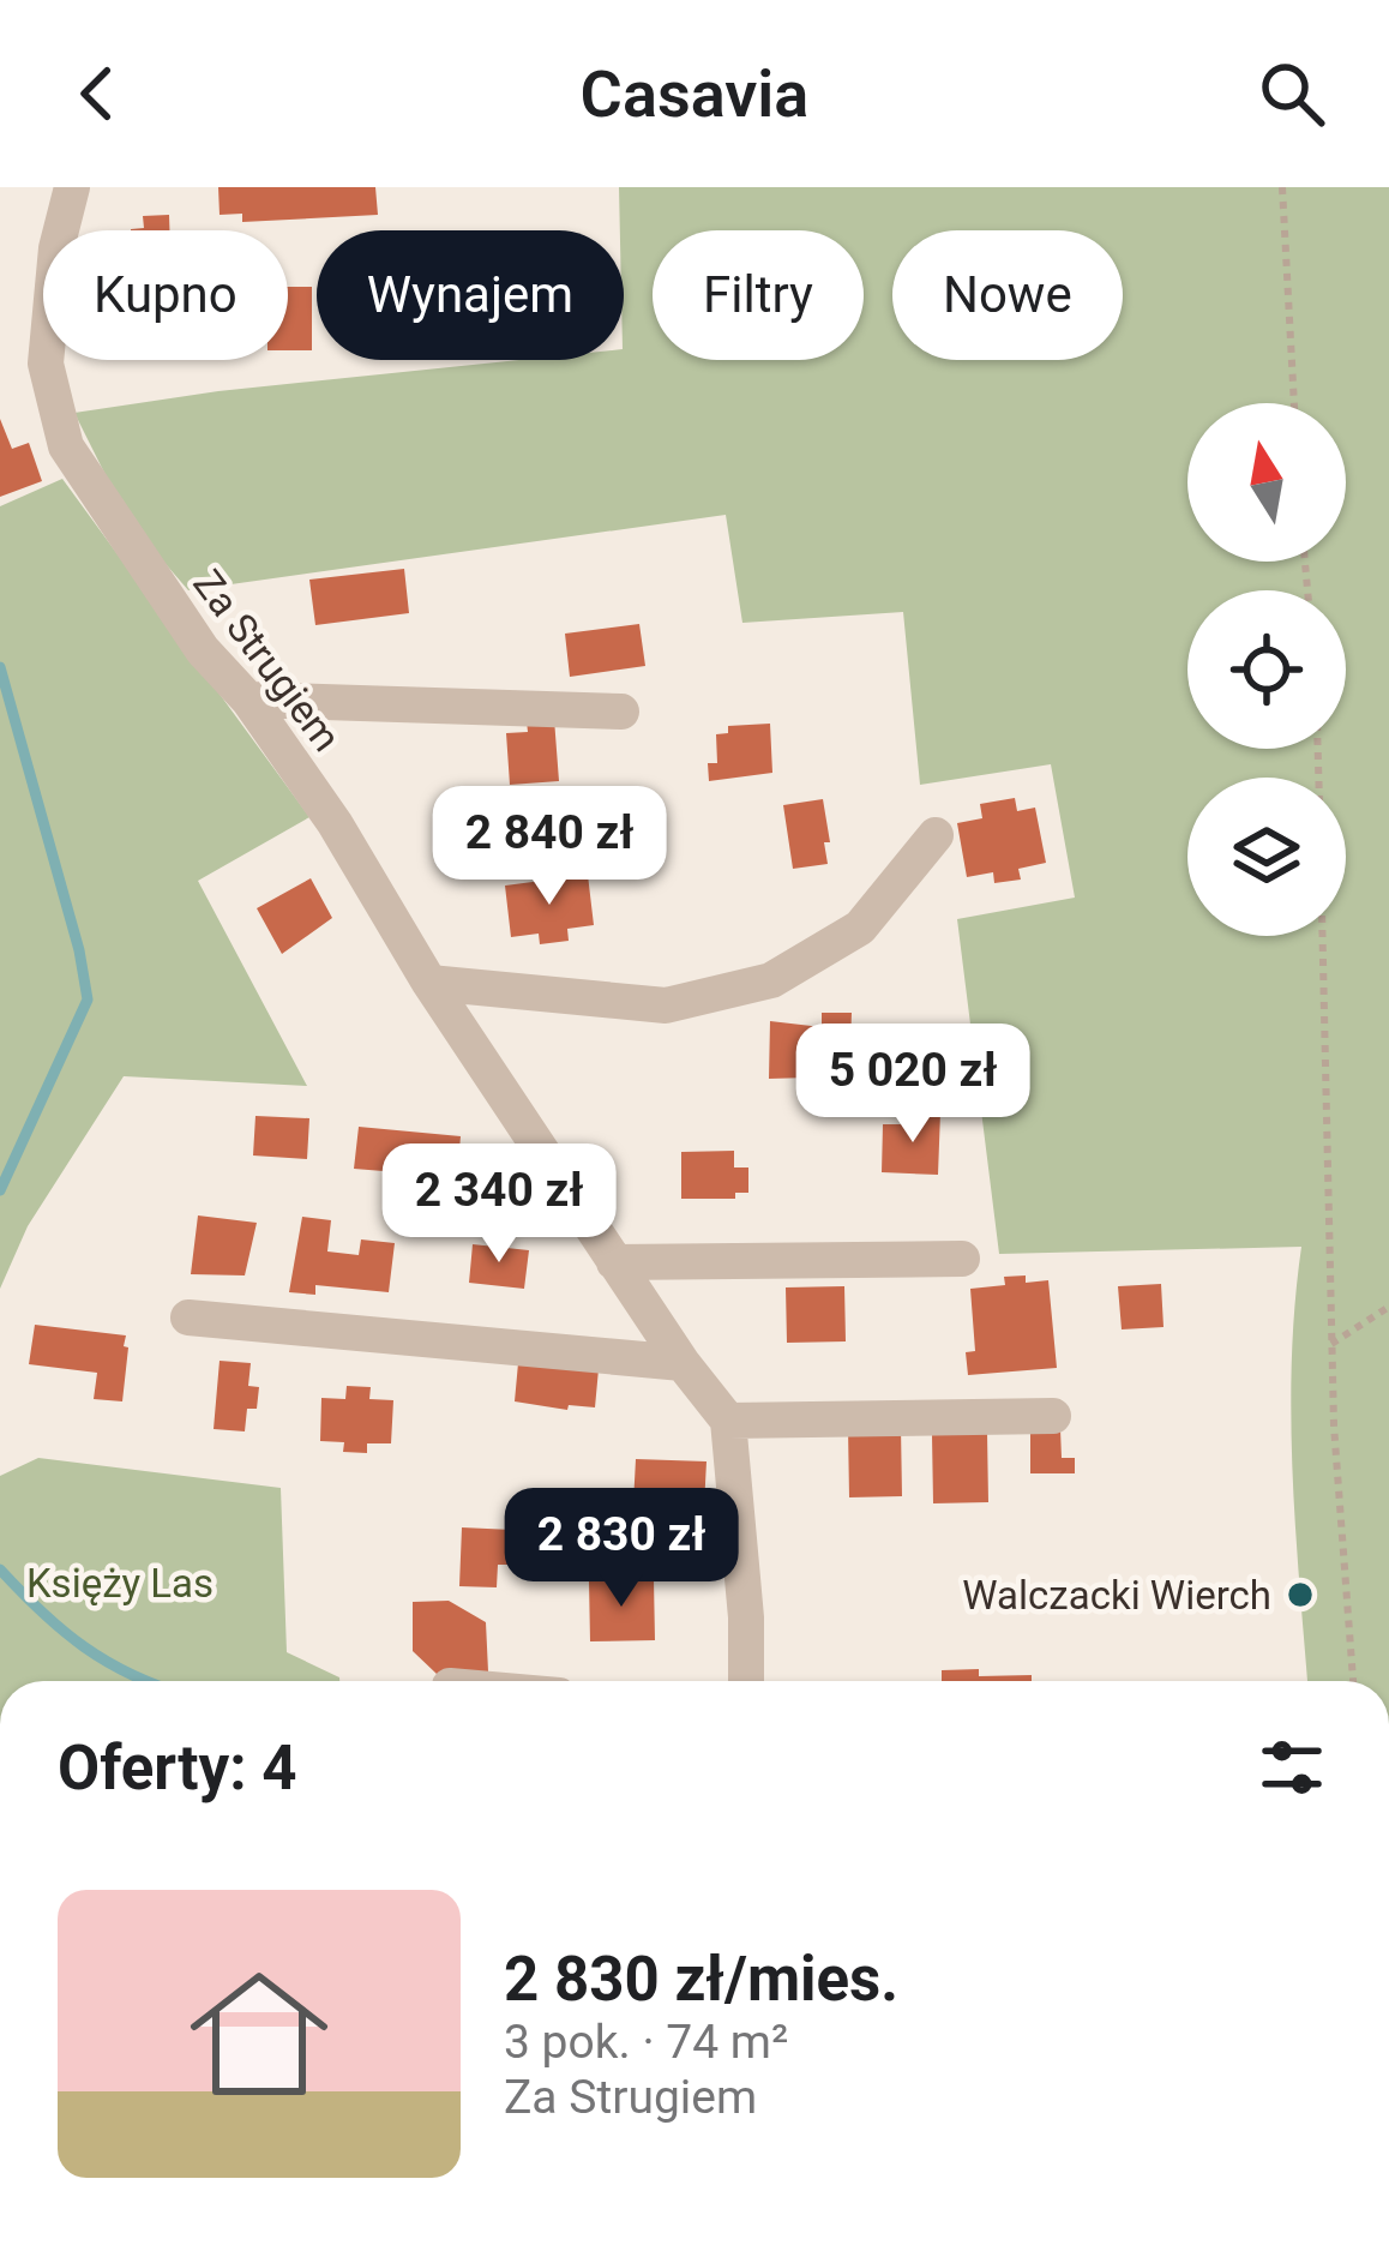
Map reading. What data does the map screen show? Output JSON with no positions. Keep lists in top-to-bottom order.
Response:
{
  "streets": {
    "street": ["Za Strugiem"]
  },
  "parks": ["Księży Las"],
  "places": ["Walczacki Wierch"],
  "north": "top",
  "page": {
    "header": "Casavia",
    "chip": [
      "Kupno",
      "Wynajem",
      "Filtry",
      "Nowe"
    ],
    "price": [
      "2 840 zł",
      "5 020 zł",
      "2 340 zł",
      "2 830 zł"
    ],
    "heading": "Oferty: 4",
    "list": [
      {
        "name": "2 830 zł/mies.",
        "note": "3 pok. · 74 m² · Za Strugiem"
      }
    ]
  }
}
